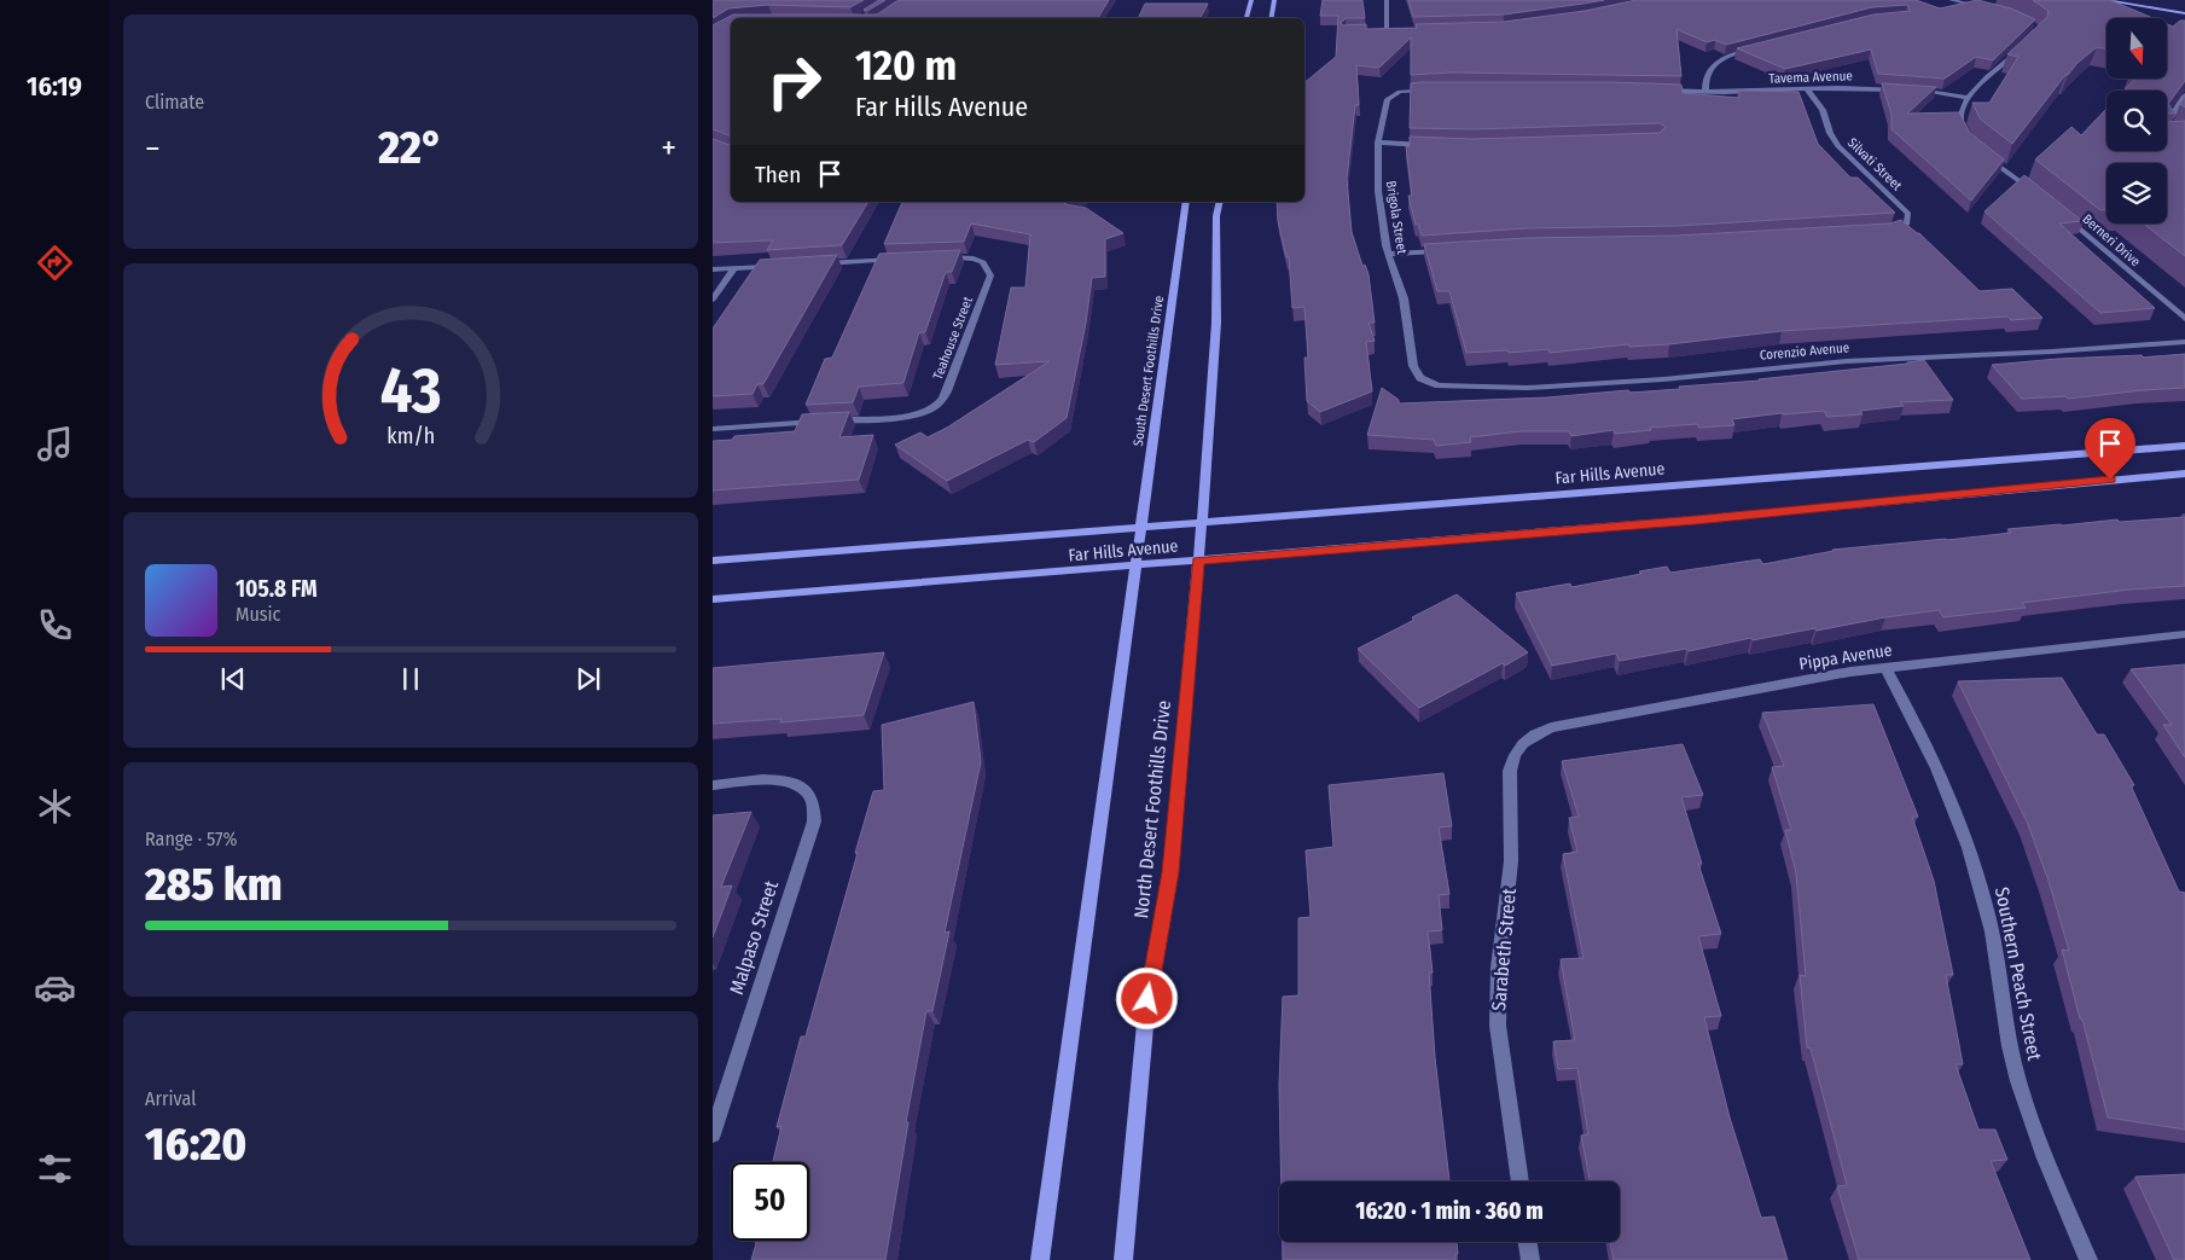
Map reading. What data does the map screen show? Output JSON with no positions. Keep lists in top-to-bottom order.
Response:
{
  "streets": {
    "main road": ["South Desert Foothills Drive", "Far Hills Avenue", "North Desert Foothills Drive"],
    "street": [
      "Tavema Avenue",
      "Silvati Street",
      "Brigola Street",
      "Berneri Drive",
      "Teahouse Street",
      "Corenzio Avenue",
      "Pippa Avenue",
      "Malpaso Street",
      "Sarabeth Street",
      "Southern Peach Street"
    ]
  },
  "crossings": [
    ["Tavema Avenue", "Silvati Street"],
    ["Brigola Street", "Corenzio Avenue"],
    ["South Desert Foothills Drive", "Far Hills Avenue"],
    ["Far Hills Avenue", "North Desert Foothills Drive"],
    ["Pippa Avenue", "Sarabeth Street"],
    ["Pippa Avenue", "Southern Peach Street"]
  ],
  "north": "bottom",
  "page": {
    "tabs": "16:19",
    "tile": [
      "Climate",
      ["Range · 57%", "285 km"],
      ["Arrival", "16:20"]
    ],
    "turn": ["120 m", "Far Hills Avenue"],
    "heat": ["−", "22°", "+"],
    "then": "Then",
    "song": ["105.8 FM", "Music"],
    "limit": "50",
    "trip": "16:20 · 1 min · 360 m",
    "gauge": ["43", "km/h"]
  }
}
